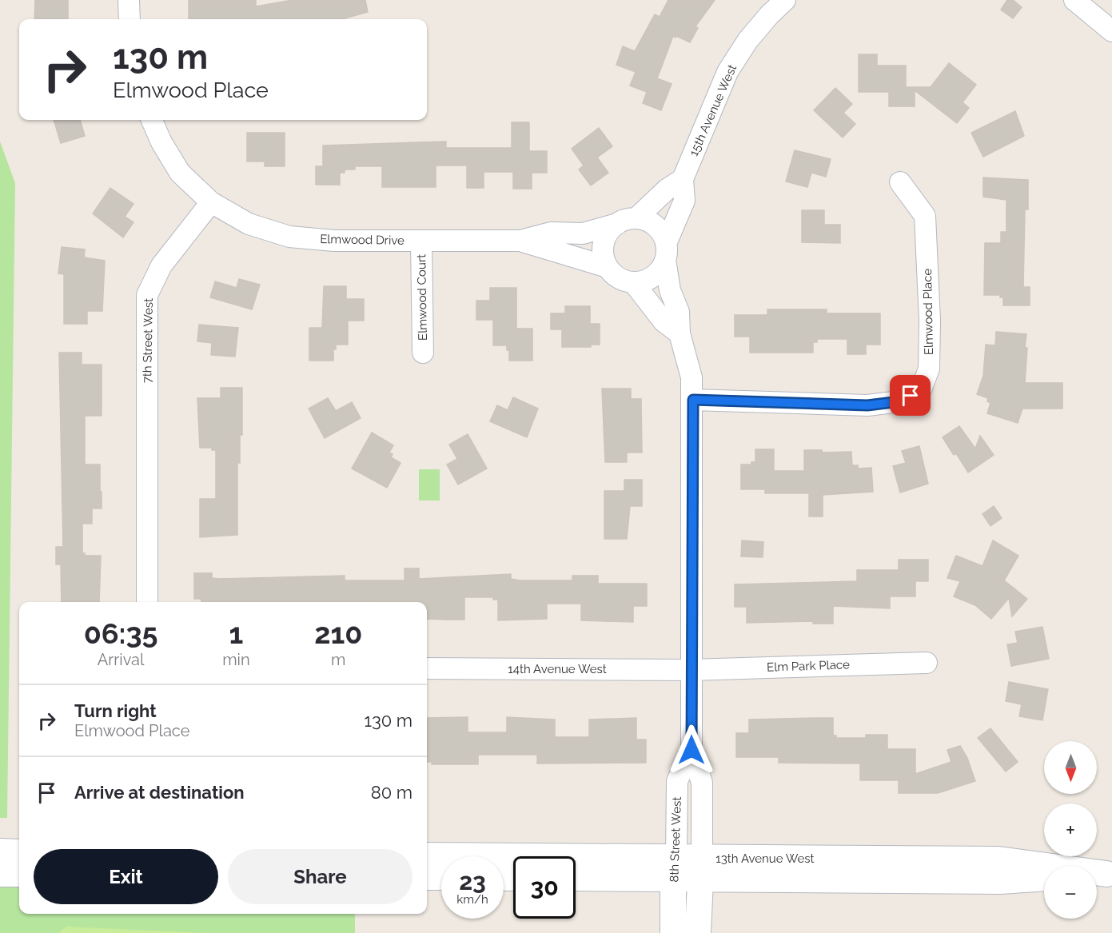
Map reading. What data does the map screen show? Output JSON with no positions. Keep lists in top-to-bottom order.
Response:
{
  "streets": {
    "street": [
      "15th Avenue West",
      "Elmwood Drive",
      "Elmwood Court",
      "Elmwood Place",
      "7th Street West",
      "Elm Park Place",
      "14th Avenue West",
      "8th Street West",
      "13th Avenue West"
    ]
  },
  "crossings": [
    ["15th Avenue West", "Elmwood Drive"],
    ["15th Avenue West", "8th Street West"],
    ["Elmwood Drive", "Elmwood Court"],
    ["Elmwood Drive", "7th Street West"],
    ["Elmwood Drive", "8th Street West"],
    ["Elmwood Place", "8th Street West"],
    ["Elm Park Place", "14th Avenue West"],
    ["Elm Park Place", "8th Street West"],
    ["14th Avenue West", "8th Street West"],
    ["8th Street West", "13th Avenue West"]
  ],
  "north": "bottom",
  "page": {
    "turn": ["130 m", "Elmwood Place"],
    "eta": [
      "06:35",
      "Arrival",
      "1",
      "min",
      "210",
      "m"
    ],
    "list": [
      {
        "name": "Turn right",
        "note": "Elmwood Place",
        "value": "130 m"
      },
      {
        "name": "Arrive at destination",
        "value": "80 m"
      }
    ],
    "map_buttons": ["+", "−"],
    "buttons": ["Exit", "Share"],
    "speed": "23 km/h",
    "limit": "30"
  }
}
